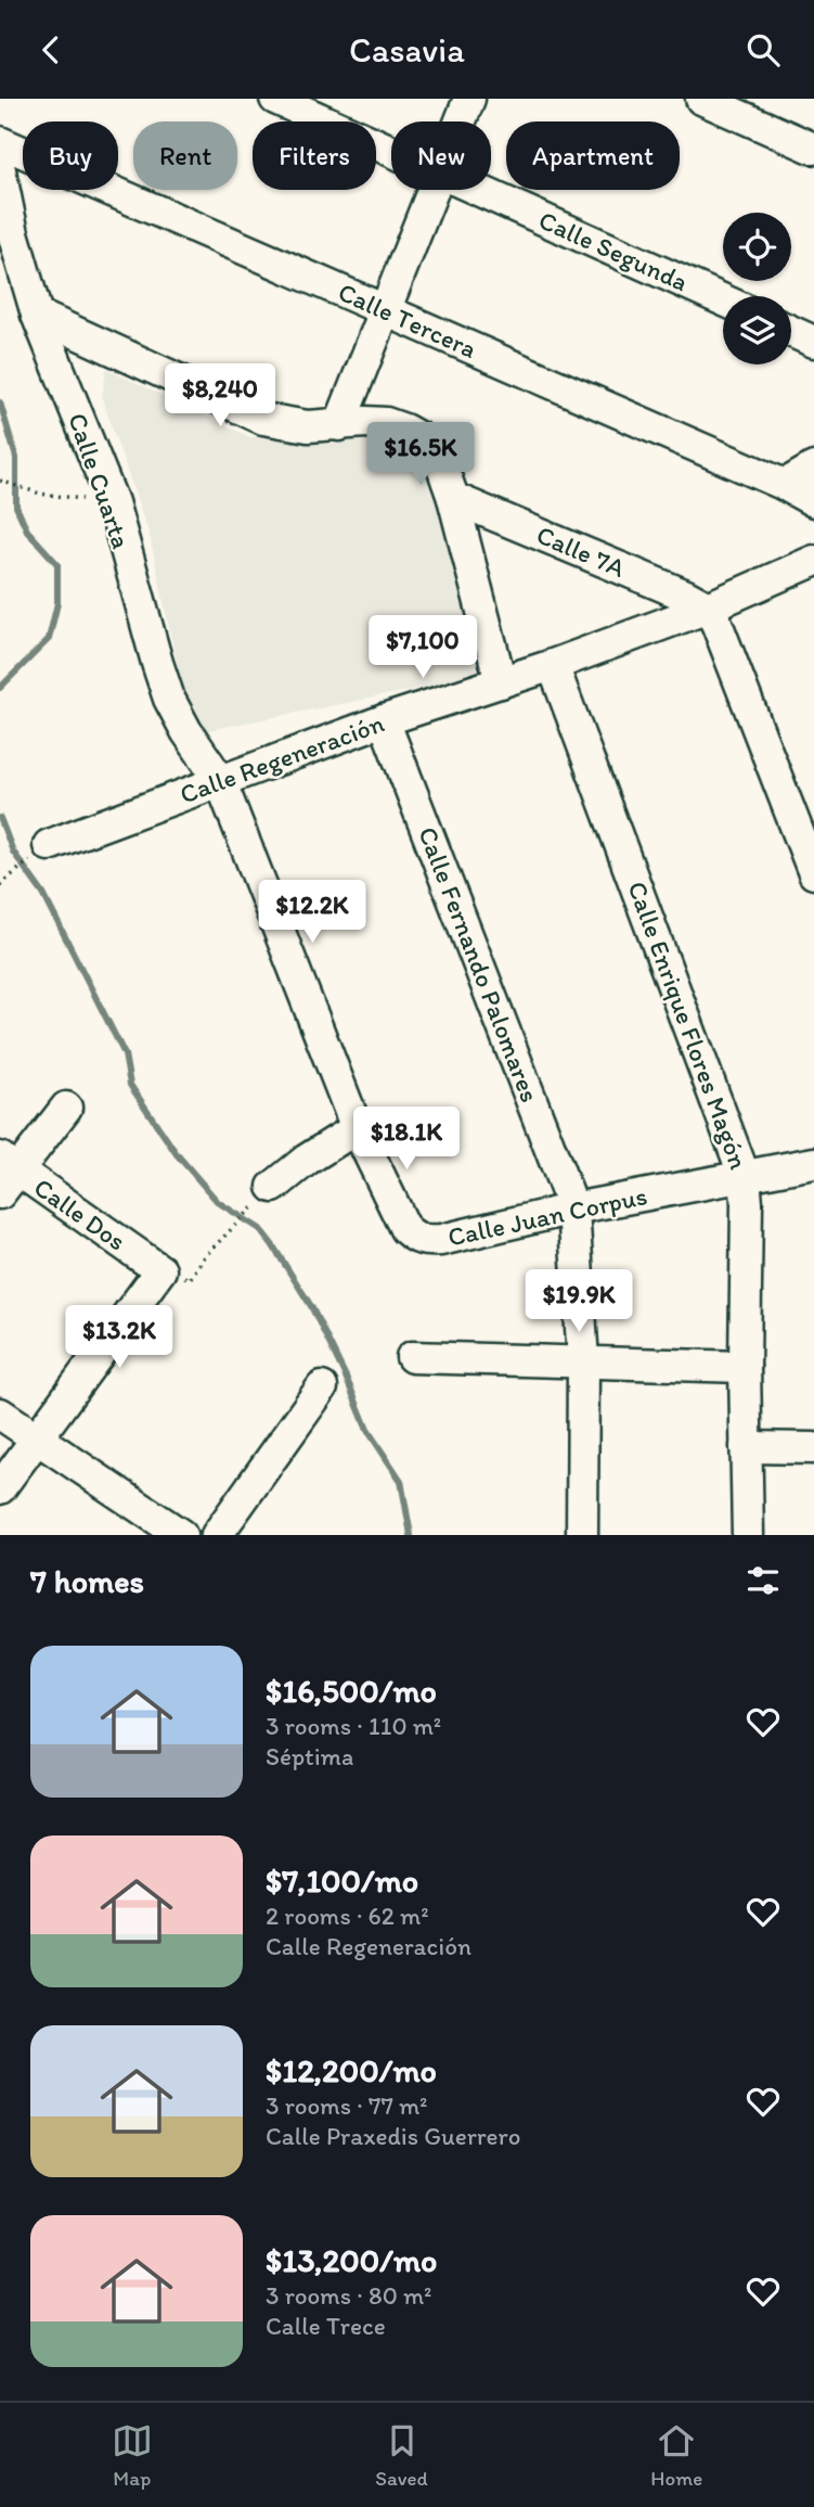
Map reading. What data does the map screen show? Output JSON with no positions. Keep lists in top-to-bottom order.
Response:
{
  "streets": {
    "street": [
      "Calle Segunda",
      "Calle Tercera",
      "Calle Cuarta",
      "Calle 7A",
      "Calle Regeneración",
      "Calle Fernando Palomares",
      "Calle Enrique Flores Magón",
      "Calle Dos",
      "Calle Juan Corpus"
    ]
  },
  "crossings": [
    ["Calle Cuarta", "Calle Regeneración"],
    ["Calle Cuarta", "Calle Juan Corpus"],
    ["Calle 7A", "Calle Regeneración"],
    ["Calle Regeneración", "Calle Fernando Palomares"],
    ["Calle Regeneración", "Calle Enrique Flores Magón"],
    ["Calle Fernando Palomares", "Calle Juan Corpus"],
    ["Calle Enrique Flores Magón", "Calle Juan Corpus"]
  ],
  "page": {
    "header": "Casavia",
    "chip": [
      "Buy",
      "Rent",
      "Filters",
      "New",
      "Apartment"
    ],
    "price": [
      "$8,240",
      "$16.5K",
      "$7,100",
      "$12.2K",
      "$18.1K",
      "$19.9K",
      "$13.2K"
    ],
    "heading": "7 homes",
    "list": [
      {
        "name": "$16,500/mo",
        "note": "3 rooms · 110 m² · Séptima"
      },
      {
        "name": "$7,100/mo",
        "note": "2 rooms · 62 m² · Calle Regeneración"
      },
      {
        "name": "$12,200/mo",
        "note": "3 rooms · 77 m² · Calle Praxedis Guerrero"
      },
      {
        "name": "$13,200/mo",
        "note": "3 rooms · 80 m² · Calle Trece"
      }
    ],
    "tabs": ["Map", "Saved", "Home"]
  }
}
